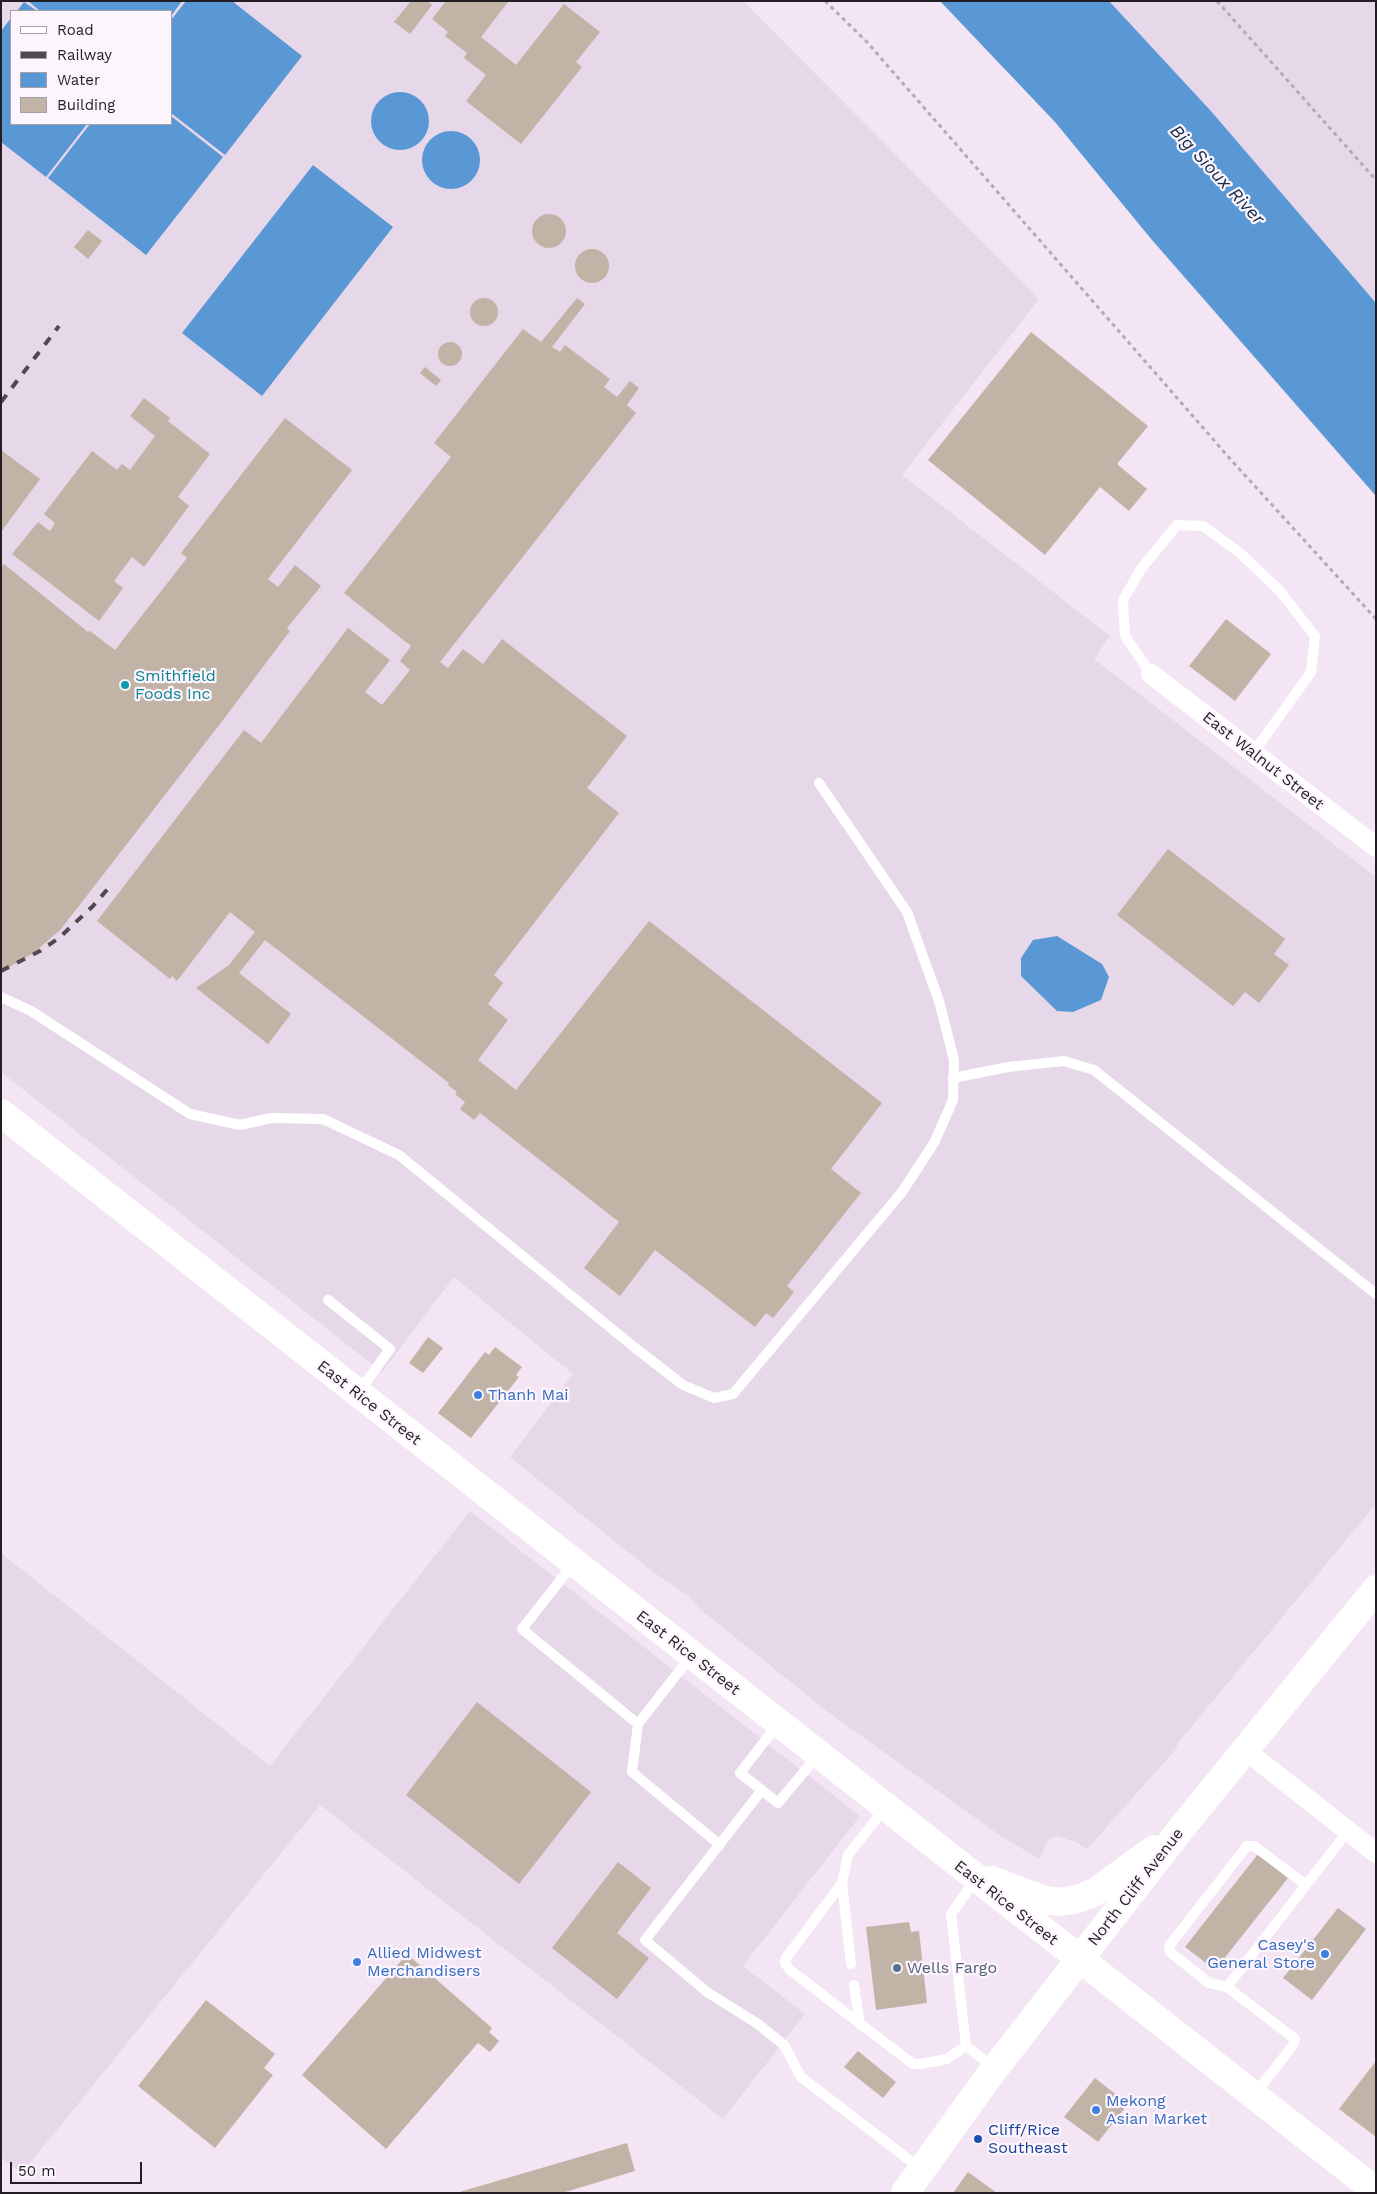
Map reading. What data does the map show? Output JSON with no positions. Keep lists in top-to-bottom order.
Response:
{
  "streets": {
    "main road": ["East Rice Street", "North Cliff Avenue"],
    "street": ["East Walnut Street"]
  },
  "crossings": [
    ["East Rice Street", "North Cliff Avenue"]
  ],
  "water": ["Big Sioux River"],
  "places": [
    "Smithfield Foods Inc",
    "Thanh Mai",
    "Casey's General Store",
    "Allied Midwest Merchandisers",
    "Wells Fargo",
    "Mekong Asian Market",
    "Cliff/Rice Southeast"
  ],
  "legend": [
    "Road",
    "Railway",
    "Water",
    "Building"
  ],
  "scale_bar": "50 m"
}
